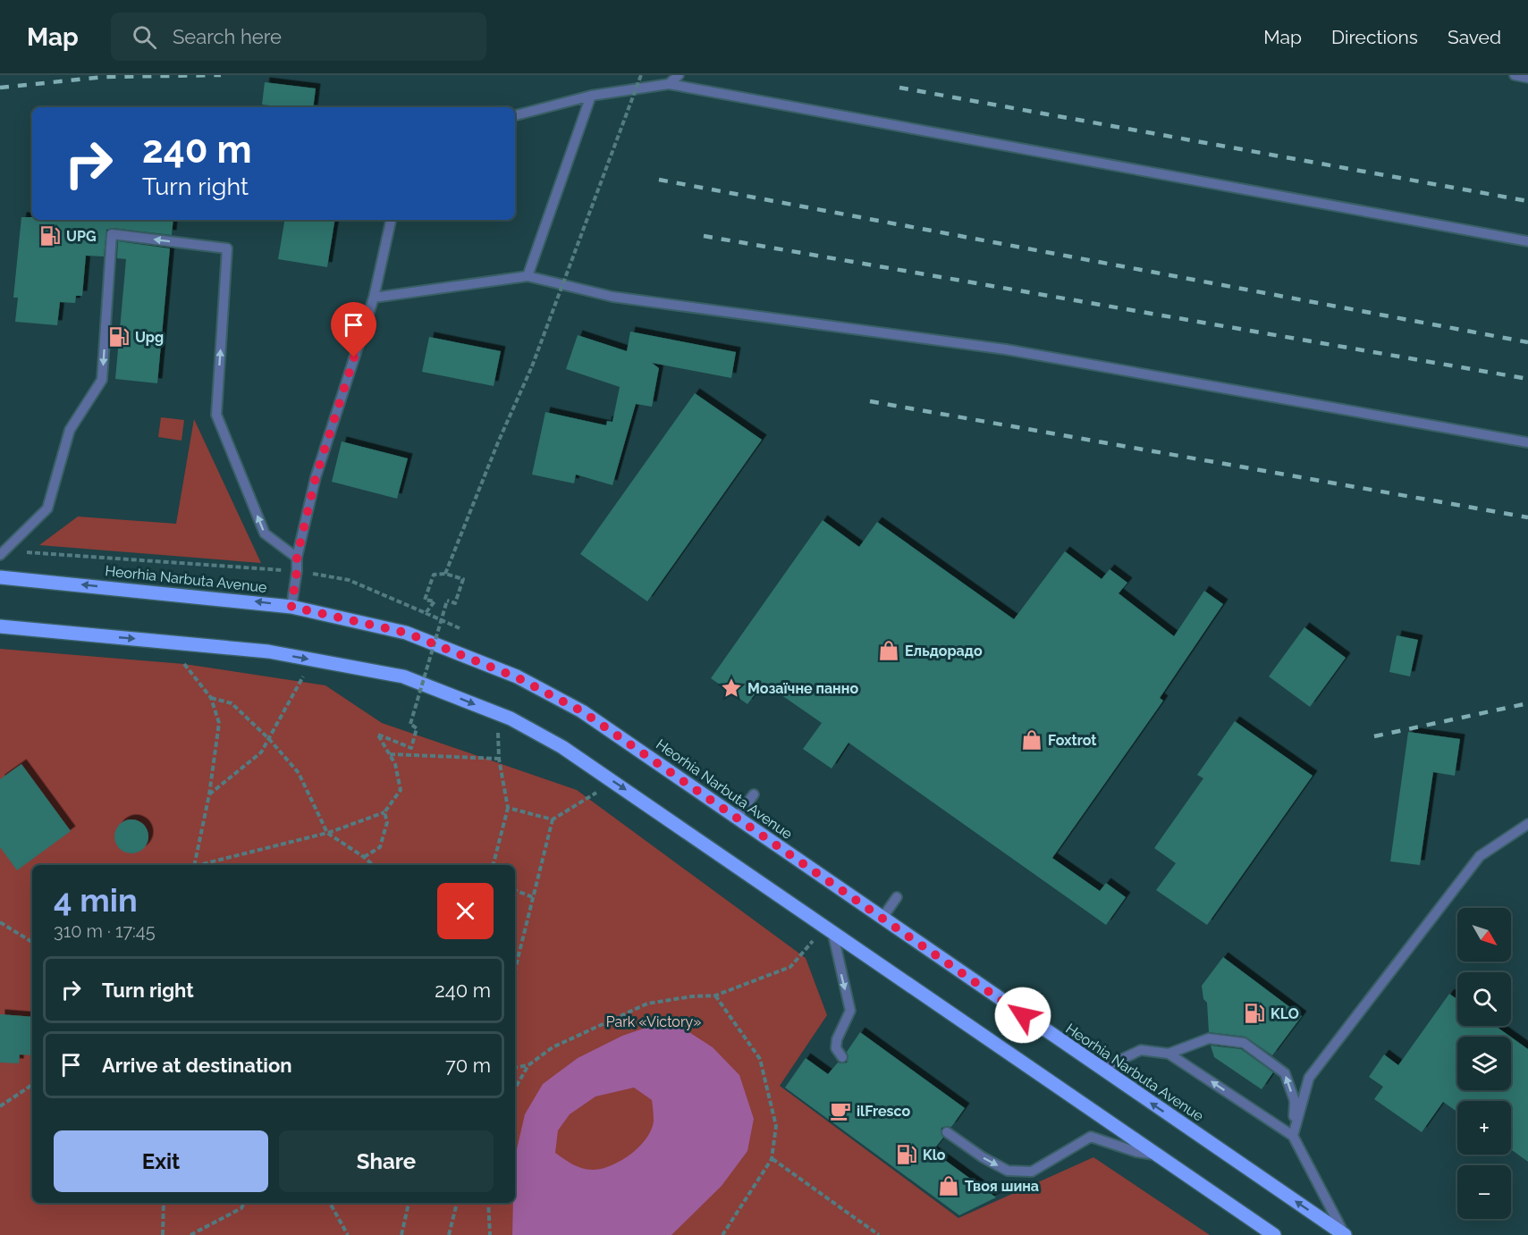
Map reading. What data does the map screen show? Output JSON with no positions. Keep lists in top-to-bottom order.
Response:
{
  "streets": {
    "main road": ["Heorhia Narbuta Avenue"]
  },
  "parks": ["Park «Victory»"],
  "places": {
    "fuel station": [
      "UPG",
      "Upg",
      "KLO",
      "Klo"
    ],
    "shop": ["Ельдорадо", "Foxtrot", "Твоя шина"],
    "place": ["Мозаїчне панно"],
    "cafe": ["ilFresco"]
  },
  "north": "bottom right",
  "page": {
    "header": "Map",
    "search": "Search here",
    "nav": ["Map", "Directions", "Saved"],
    "turn": ["240 m", "Turn right"],
    "heading": ["4 min", "310 m · 17:45"],
    "map_buttons": ["+", "−"],
    "list": [
      {
        "name": "Turn right",
        "value": "240 m"
      },
      {
        "name": "Arrive at destination",
        "value": "70 m"
      }
    ],
    "buttons": ["Exit", "Share"]
  }
}
